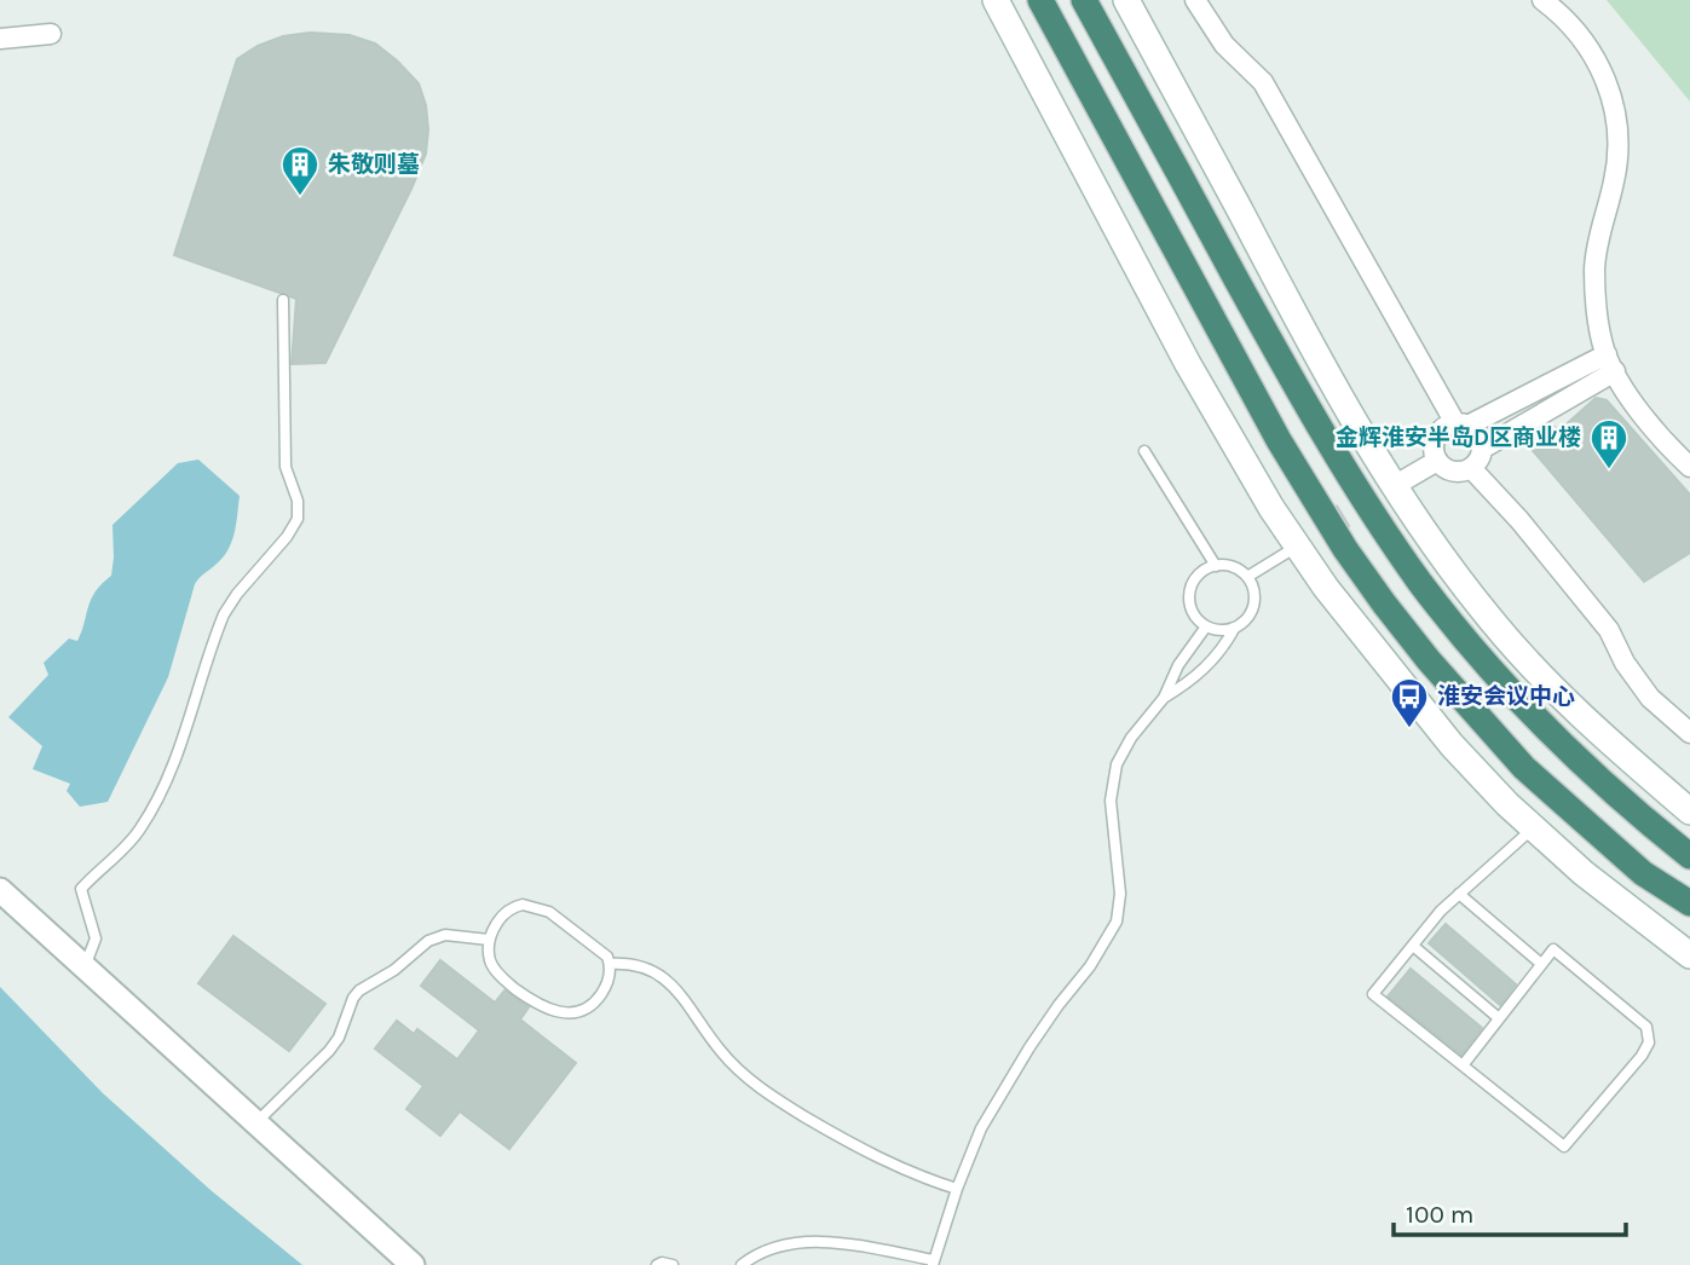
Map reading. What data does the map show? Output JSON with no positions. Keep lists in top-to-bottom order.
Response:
{
  "places": {
    "building": ["朱敬则墓", "金辉淮安半岛D区商业楼"],
    "bus stop": ["淮安会议中心"]
  },
  "scale_bar": "100 m"
}
